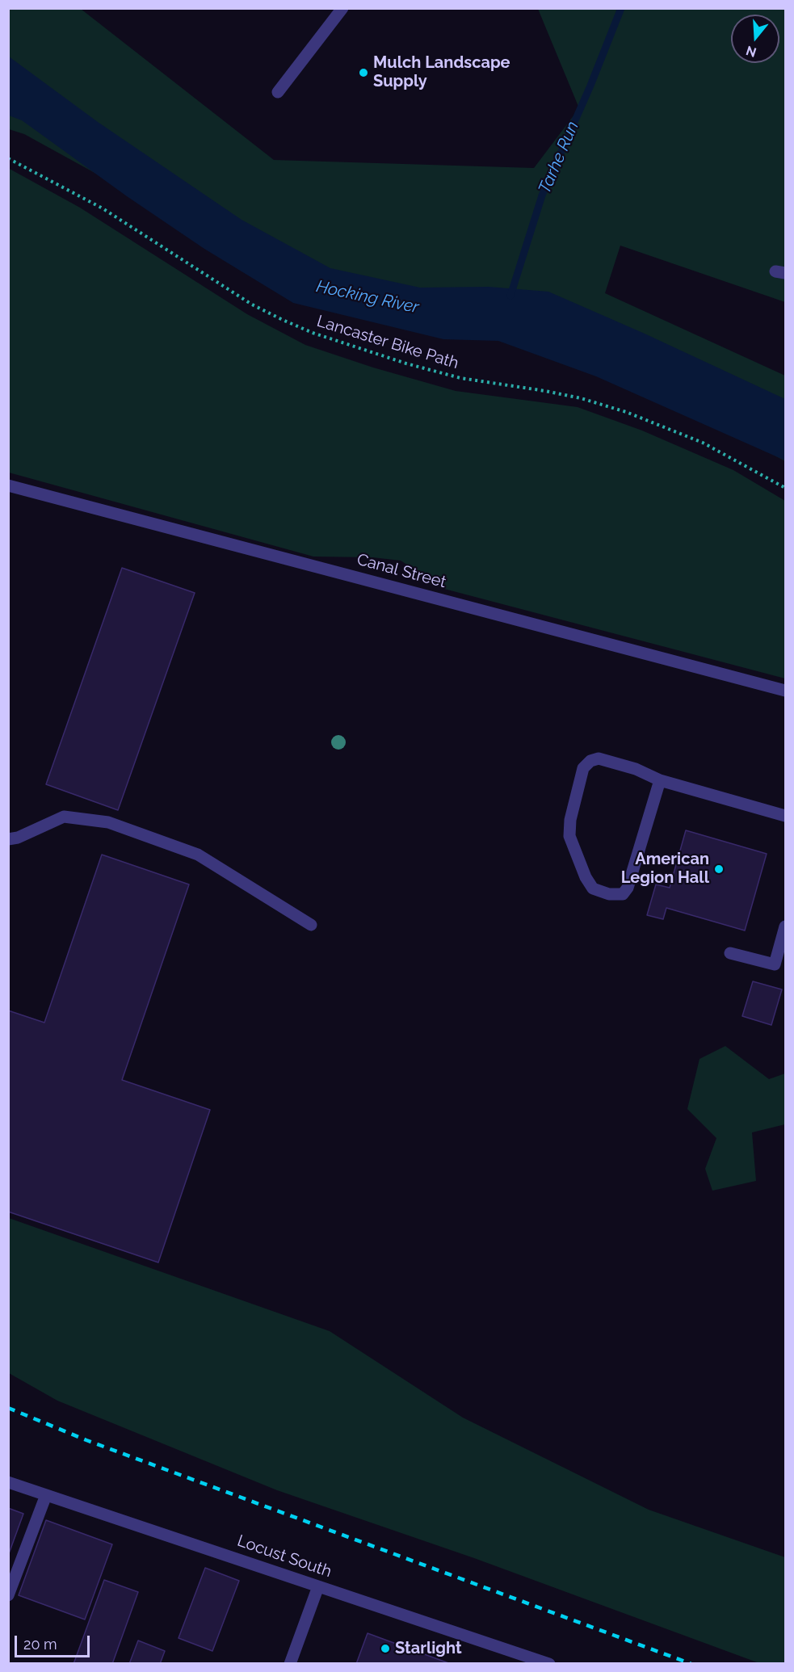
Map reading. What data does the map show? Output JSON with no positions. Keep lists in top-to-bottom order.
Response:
{
  "streets": {
    "street": ["Canal Street", "Locust South"],
    "path": ["Lancaster Bike Path"]
  },
  "water": ["Tarhe Run", "Hocking River"],
  "places": ["Mulch Landscape Supply", "American Legion Hall", "Starlight"],
  "scale_bar": "20 m",
  "north": "bottom"
}
